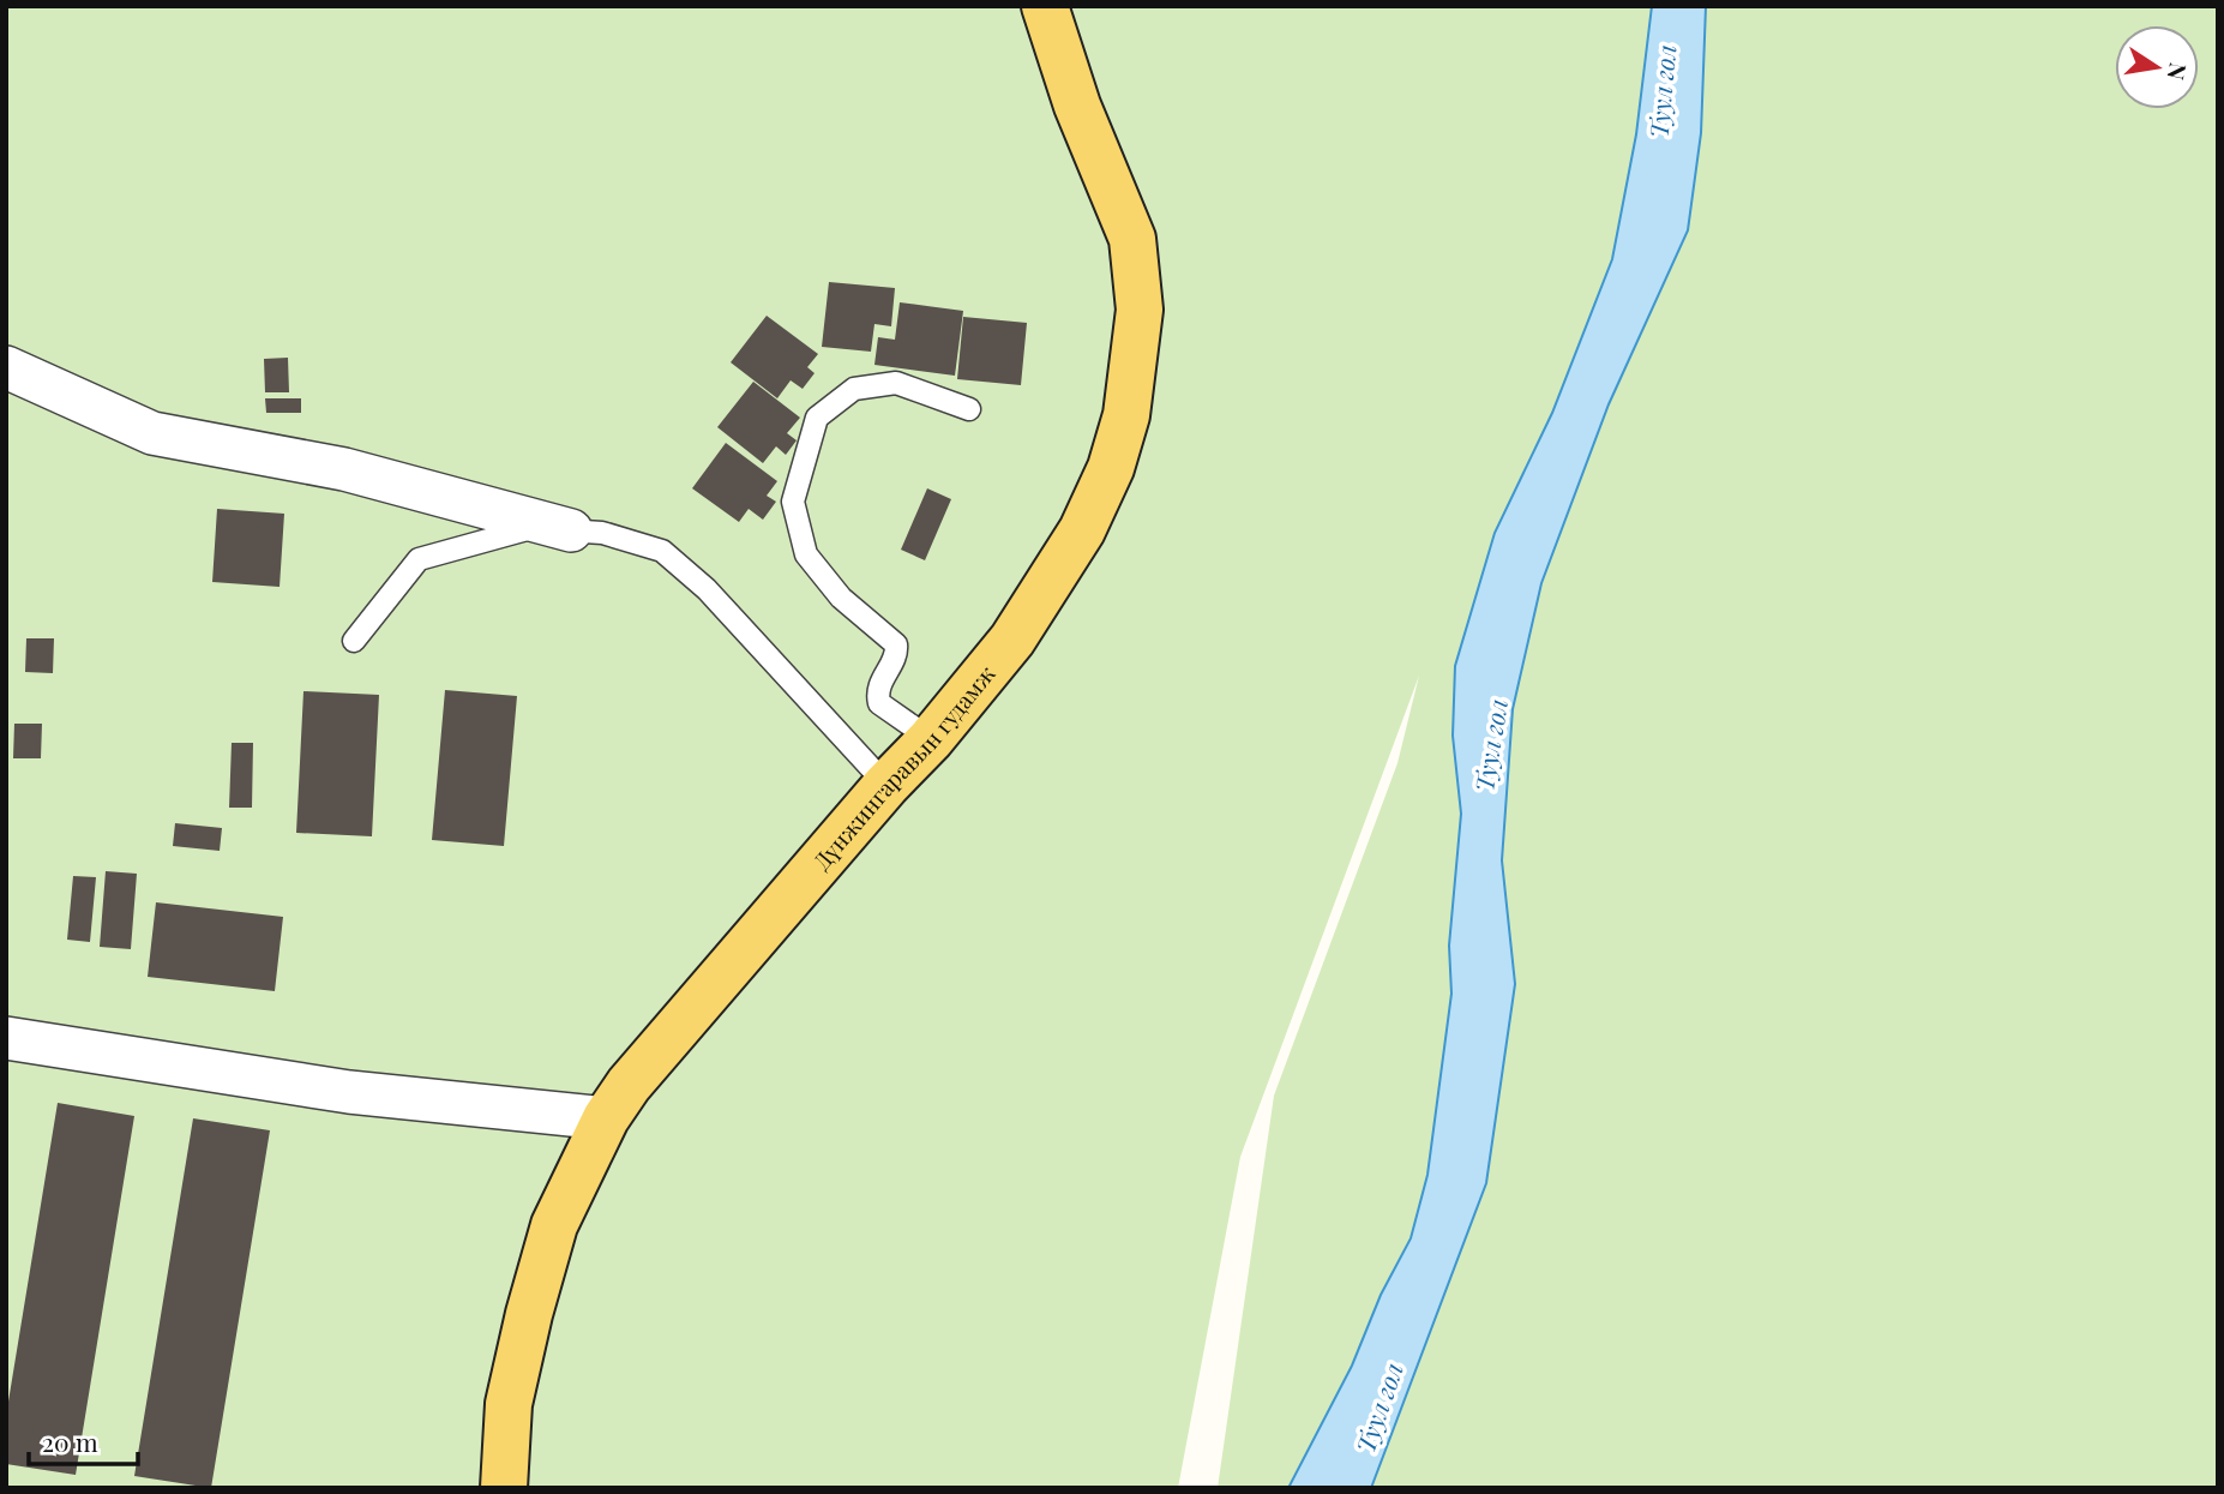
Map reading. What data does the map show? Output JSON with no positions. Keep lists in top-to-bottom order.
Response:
{
  "streets": {
    "main road": ["Дүнжингаравын гудамж"]
  },
  "water": ["Туул гол"],
  "scale_bar": "20 m",
  "north": "right"
}
